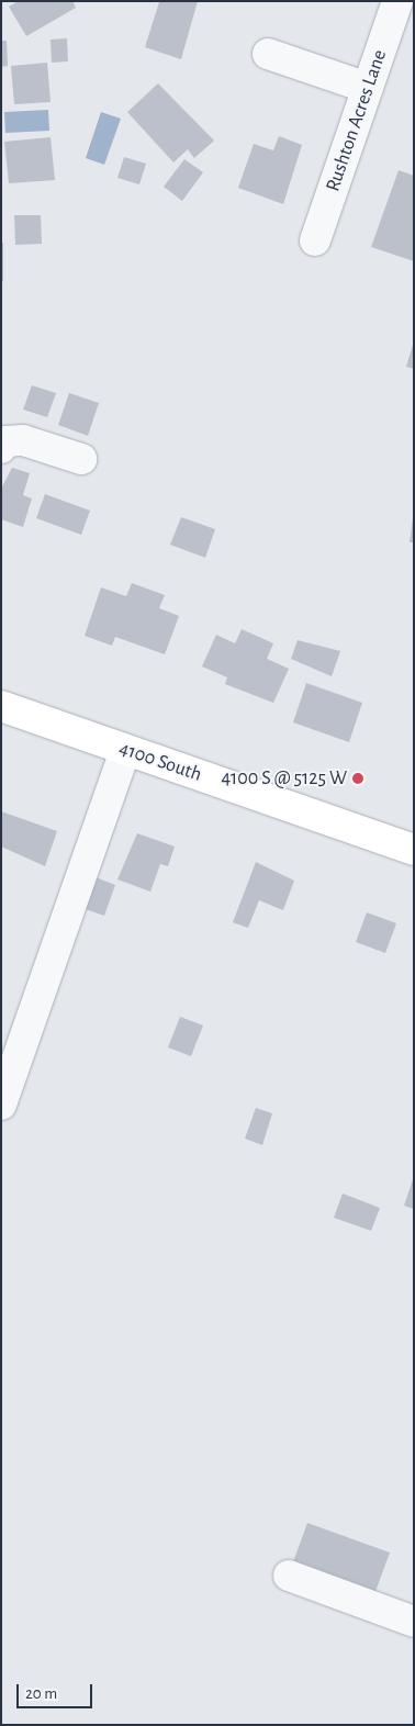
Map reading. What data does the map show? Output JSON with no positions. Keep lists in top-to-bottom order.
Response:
{
  "streets": {
    "main road": ["4100 South"],
    "street": ["Rushton Acres Lane"]
  },
  "places": ["4100 S @ 5125 W"],
  "scale_bar": "20 m"
}
